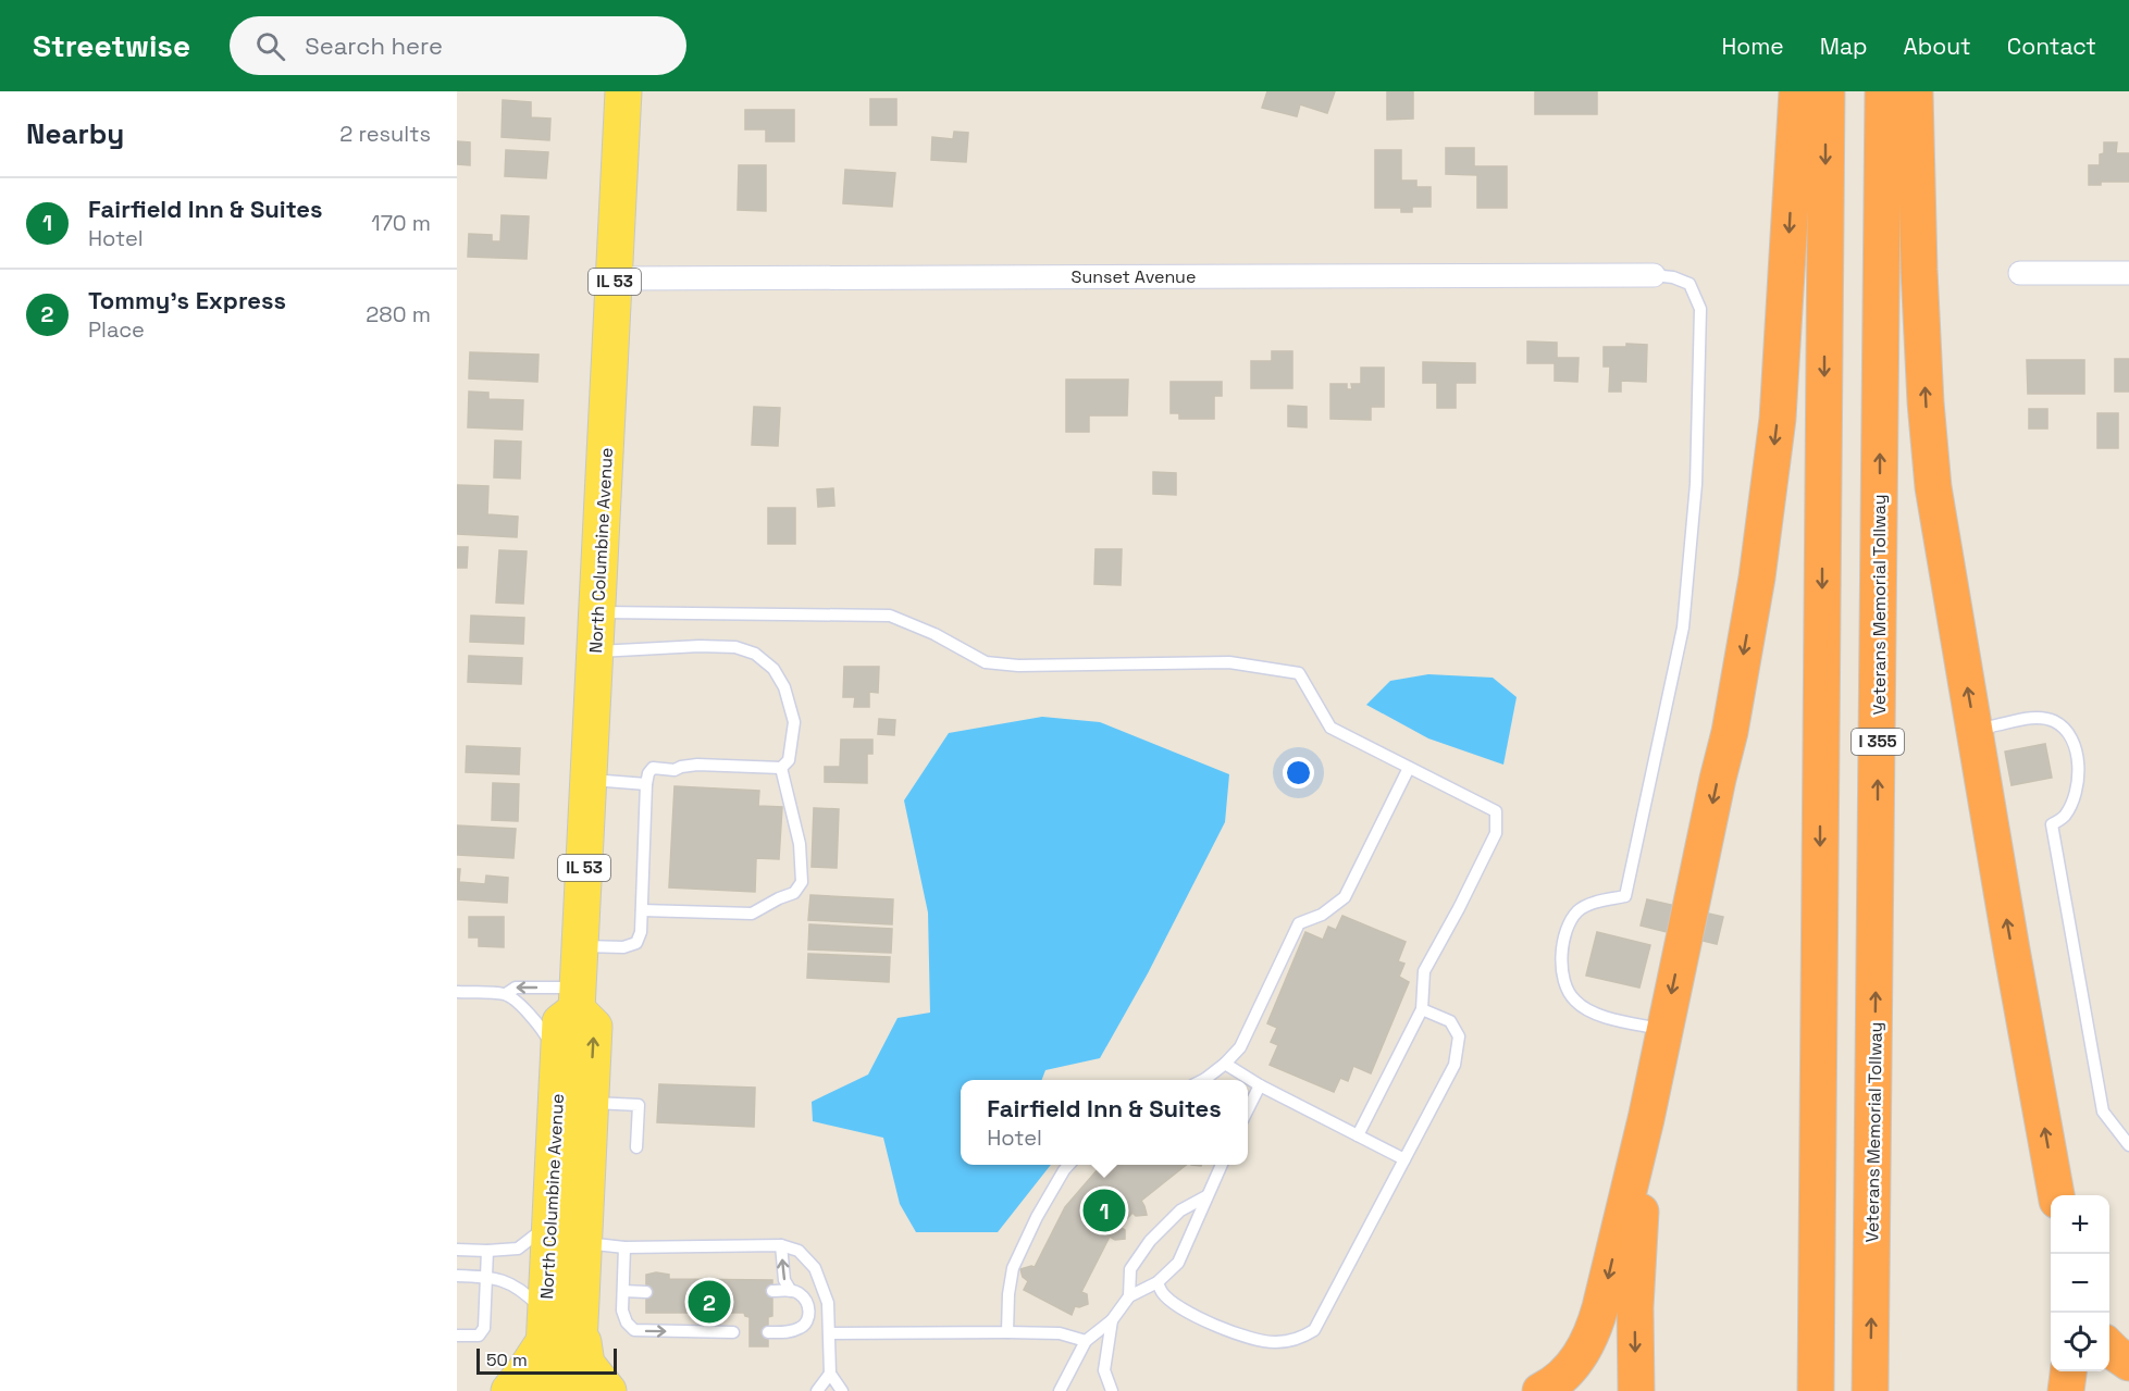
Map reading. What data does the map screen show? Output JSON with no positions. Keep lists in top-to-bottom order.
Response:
{
  "streets": {
    "highway": ["Veterans Memorial Tollway", "I 355"],
    "main road": ["IL 53", "North Columbine Avenue"],
    "street": ["Sunset Avenue"]
  },
  "crossings": [
    ["Sunset Avenue", "North Columbine Avenue"]
  ],
  "scale_bar": "50 m",
  "page": {
    "header": "Streetwise",
    "search": "Search here",
    "nav": [
      "Home",
      "Map",
      "About",
      "Contact"
    ],
    "heading": ["Nearby", "2 results"],
    "list": [
      {
        "mark": "1",
        "name": "Fairfield Inn & Suites",
        "note": "Hotel",
        "value": "170 m"
      },
      {
        "mark": "2",
        "name": "Tommy's Express",
        "note": "Place",
        "value": "280 m"
      }
    ],
    "popup": ["Fairfield Inn & Suites", "Hotel"],
    "pins": ["1", "2"],
    "map_buttons": ["+", "−"],
    "scale": "50 m"
  }
}
